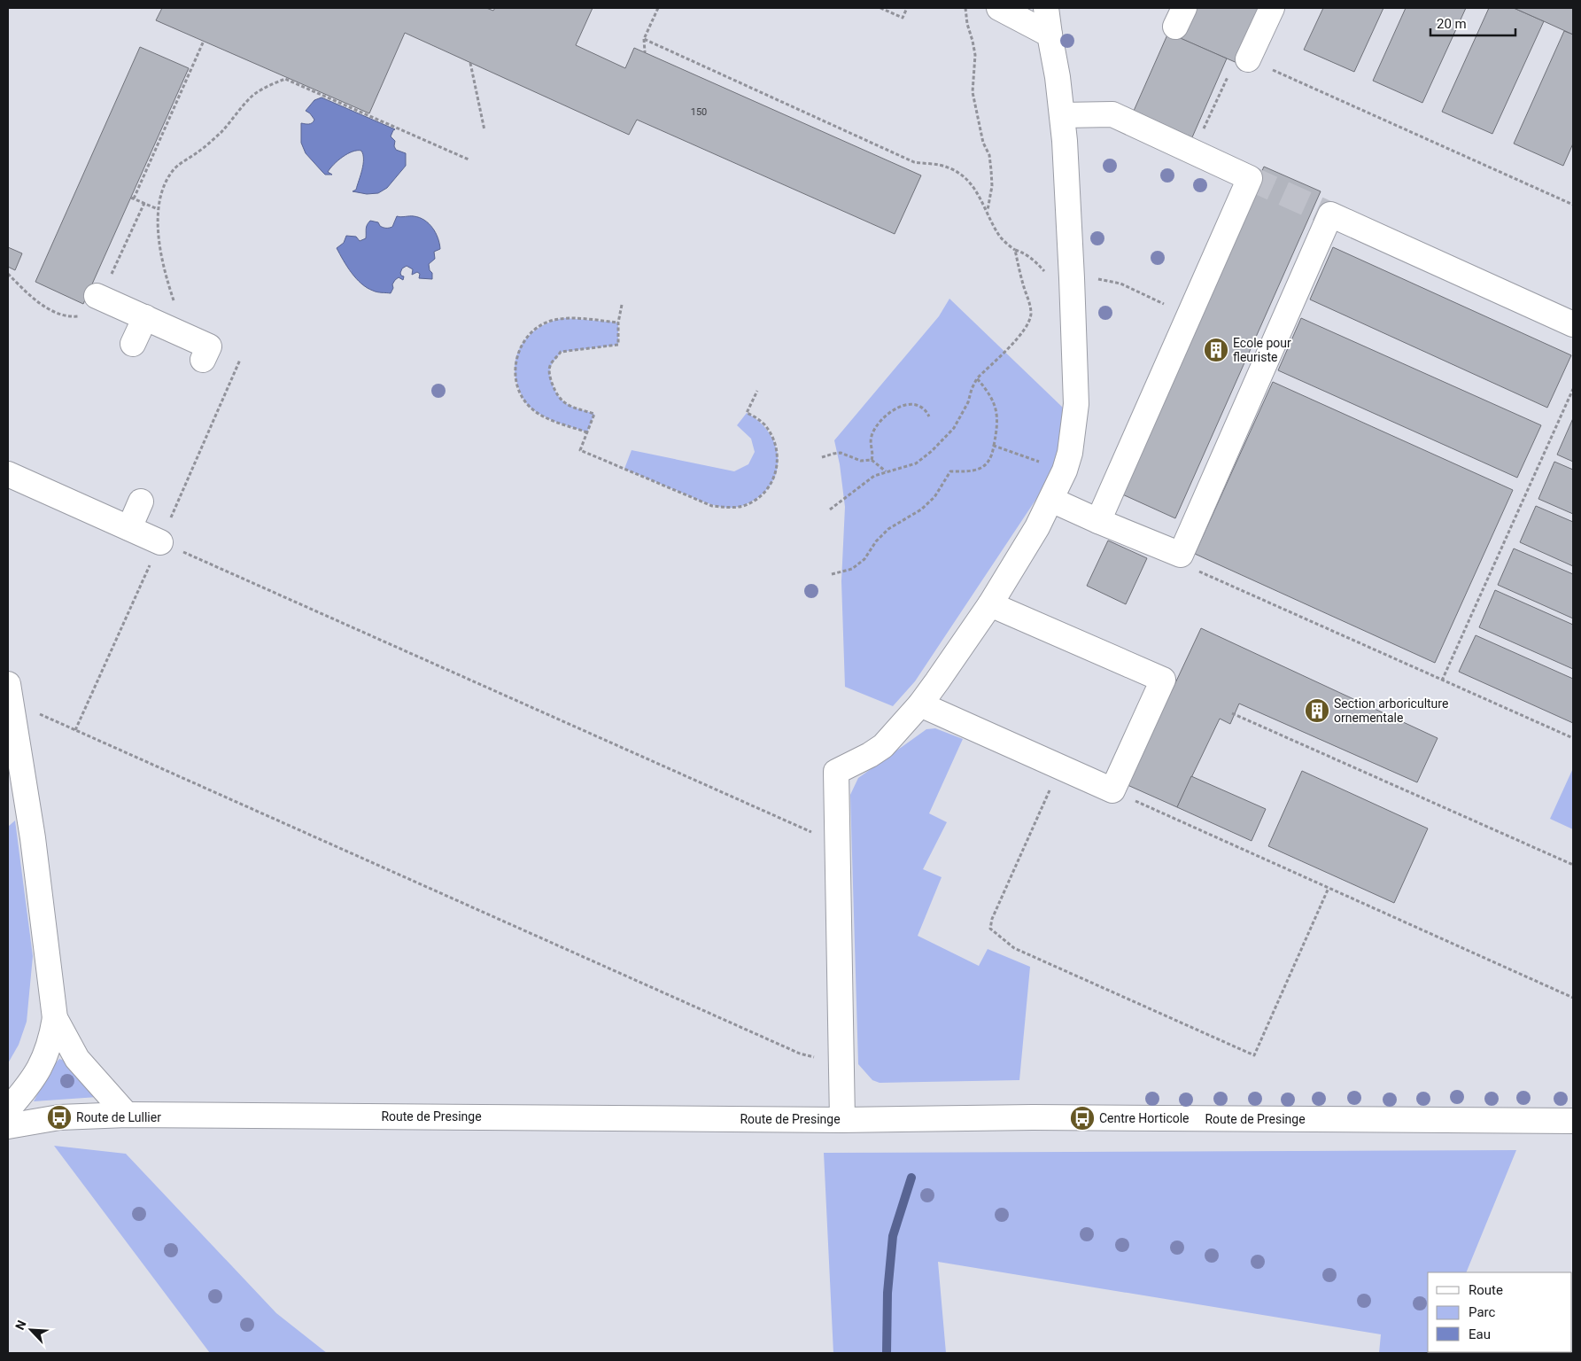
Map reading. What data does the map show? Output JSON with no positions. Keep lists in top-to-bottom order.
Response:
{
  "streets": {
    "street": ["Route de Presinge"]
  },
  "places": {
    "building": ["Ecole pour fleuriste", "Section arboriculture ornementale"],
    "bus stop": ["Route de Lullier", "Centre Horticole"]
  },
  "house_numbers": ["150"],
  "legend": ["Route", "Parc", "Eau"],
  "scale_bar": "20 m",
  "north": "top left"
}
